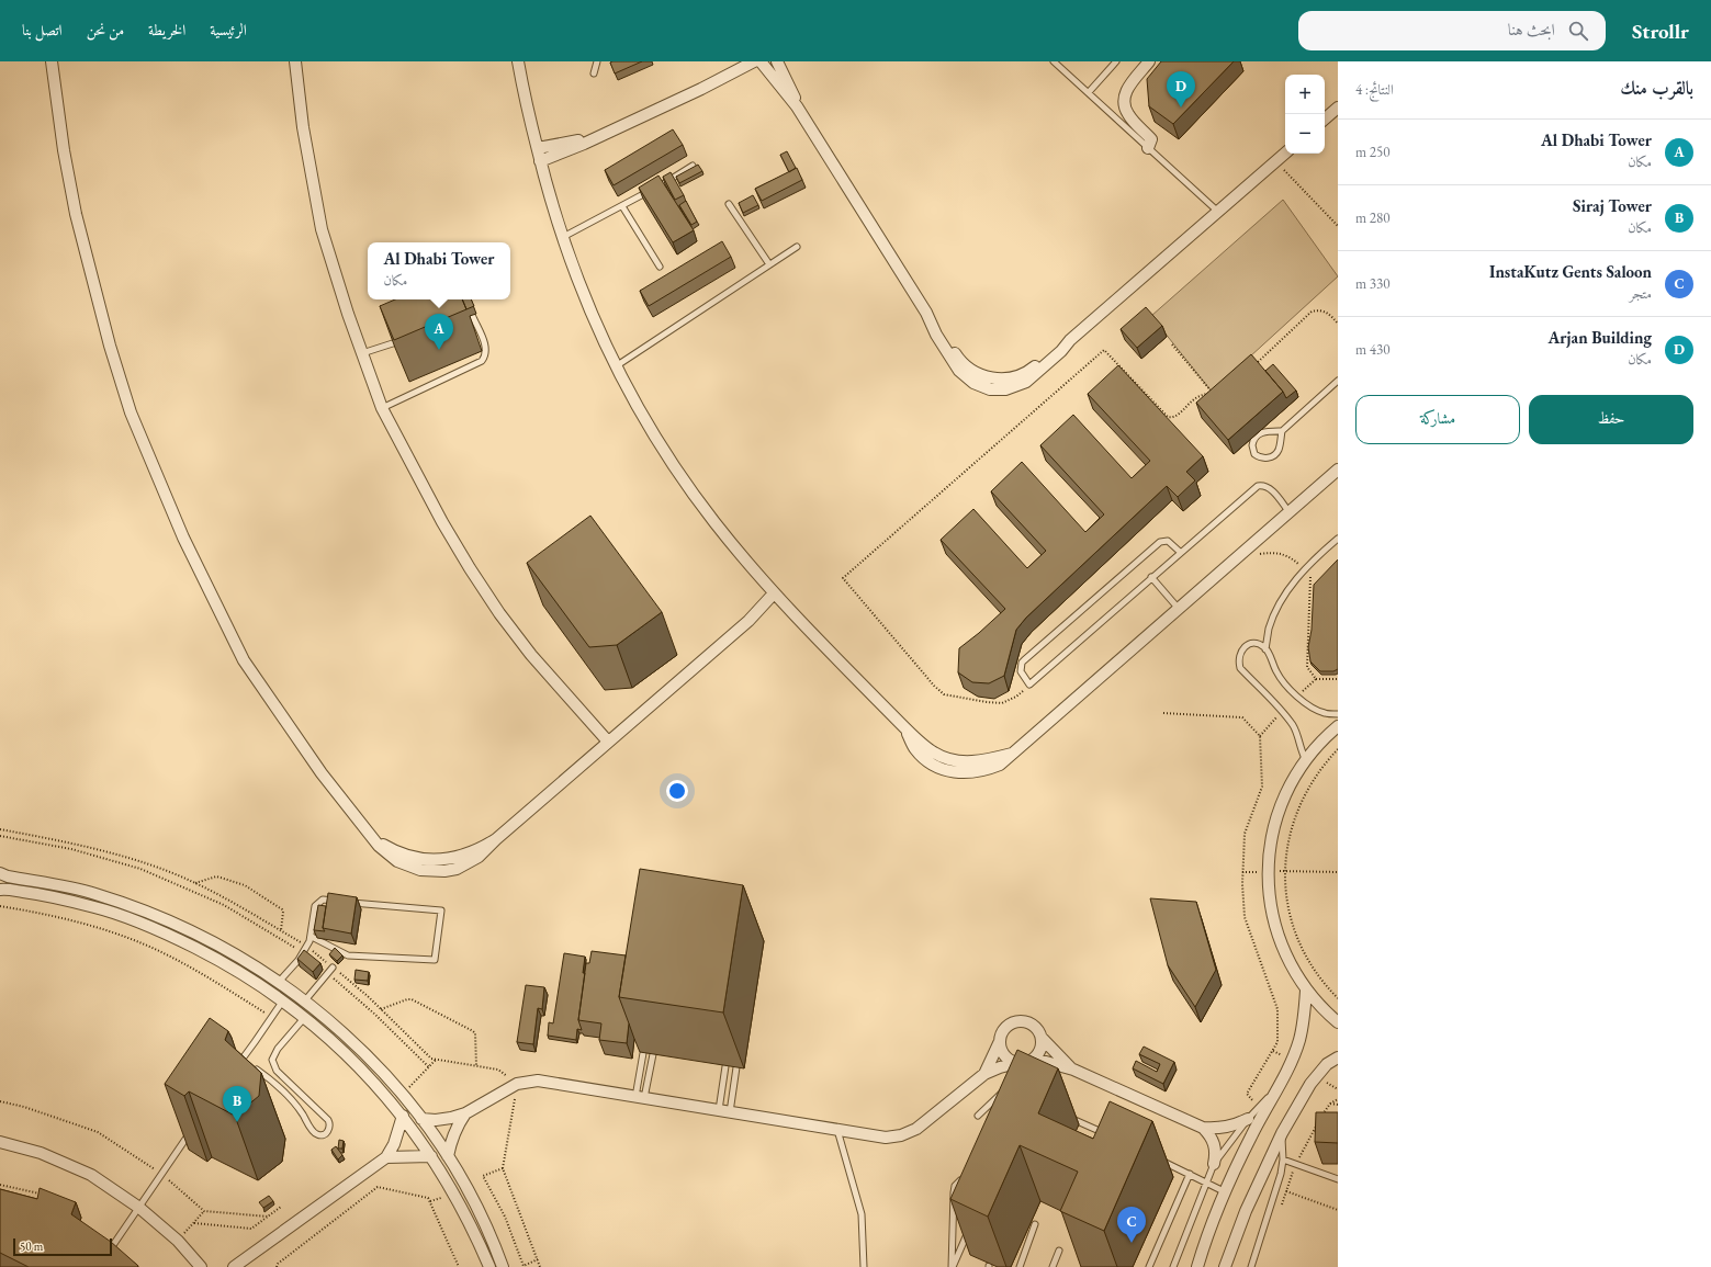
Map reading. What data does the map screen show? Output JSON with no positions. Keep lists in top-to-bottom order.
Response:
{
  "scale_bar": "50 m",
  "page": {
    "header": "Strollr",
    "search": "ابحث هنا",
    "nav": [
      "الرئيسية",
      "الخريطة",
      "من نحن",
      "اتصل بنا"
    ],
    "heading": ["بالقرب منك", "النتائج: 4"],
    "pins": [
      "D",
      "A",
      "B",
      "C"
    ],
    "map_buttons": ["+", "−"],
    "list": [
      {
        "mark": "A",
        "name": "Al Dhabi Tower",
        "note": "مكان",
        "value": "250 m"
      },
      {
        "mark": "B",
        "name": "Siraj Tower",
        "note": "مكان",
        "value": "280 m"
      },
      {
        "mark": "C",
        "name": "InstaKutz Gents Saloon",
        "note": "متجر",
        "value": "330 m"
      },
      {
        "mark": "D",
        "name": "Arjan Building",
        "note": "مكان",
        "value": "430 m"
      }
    ],
    "popup": ["Al Dhabi Tower", "مكان"],
    "buttons": ["حفظ", "مشاركة"],
    "scale": "50 m"
  }
}
